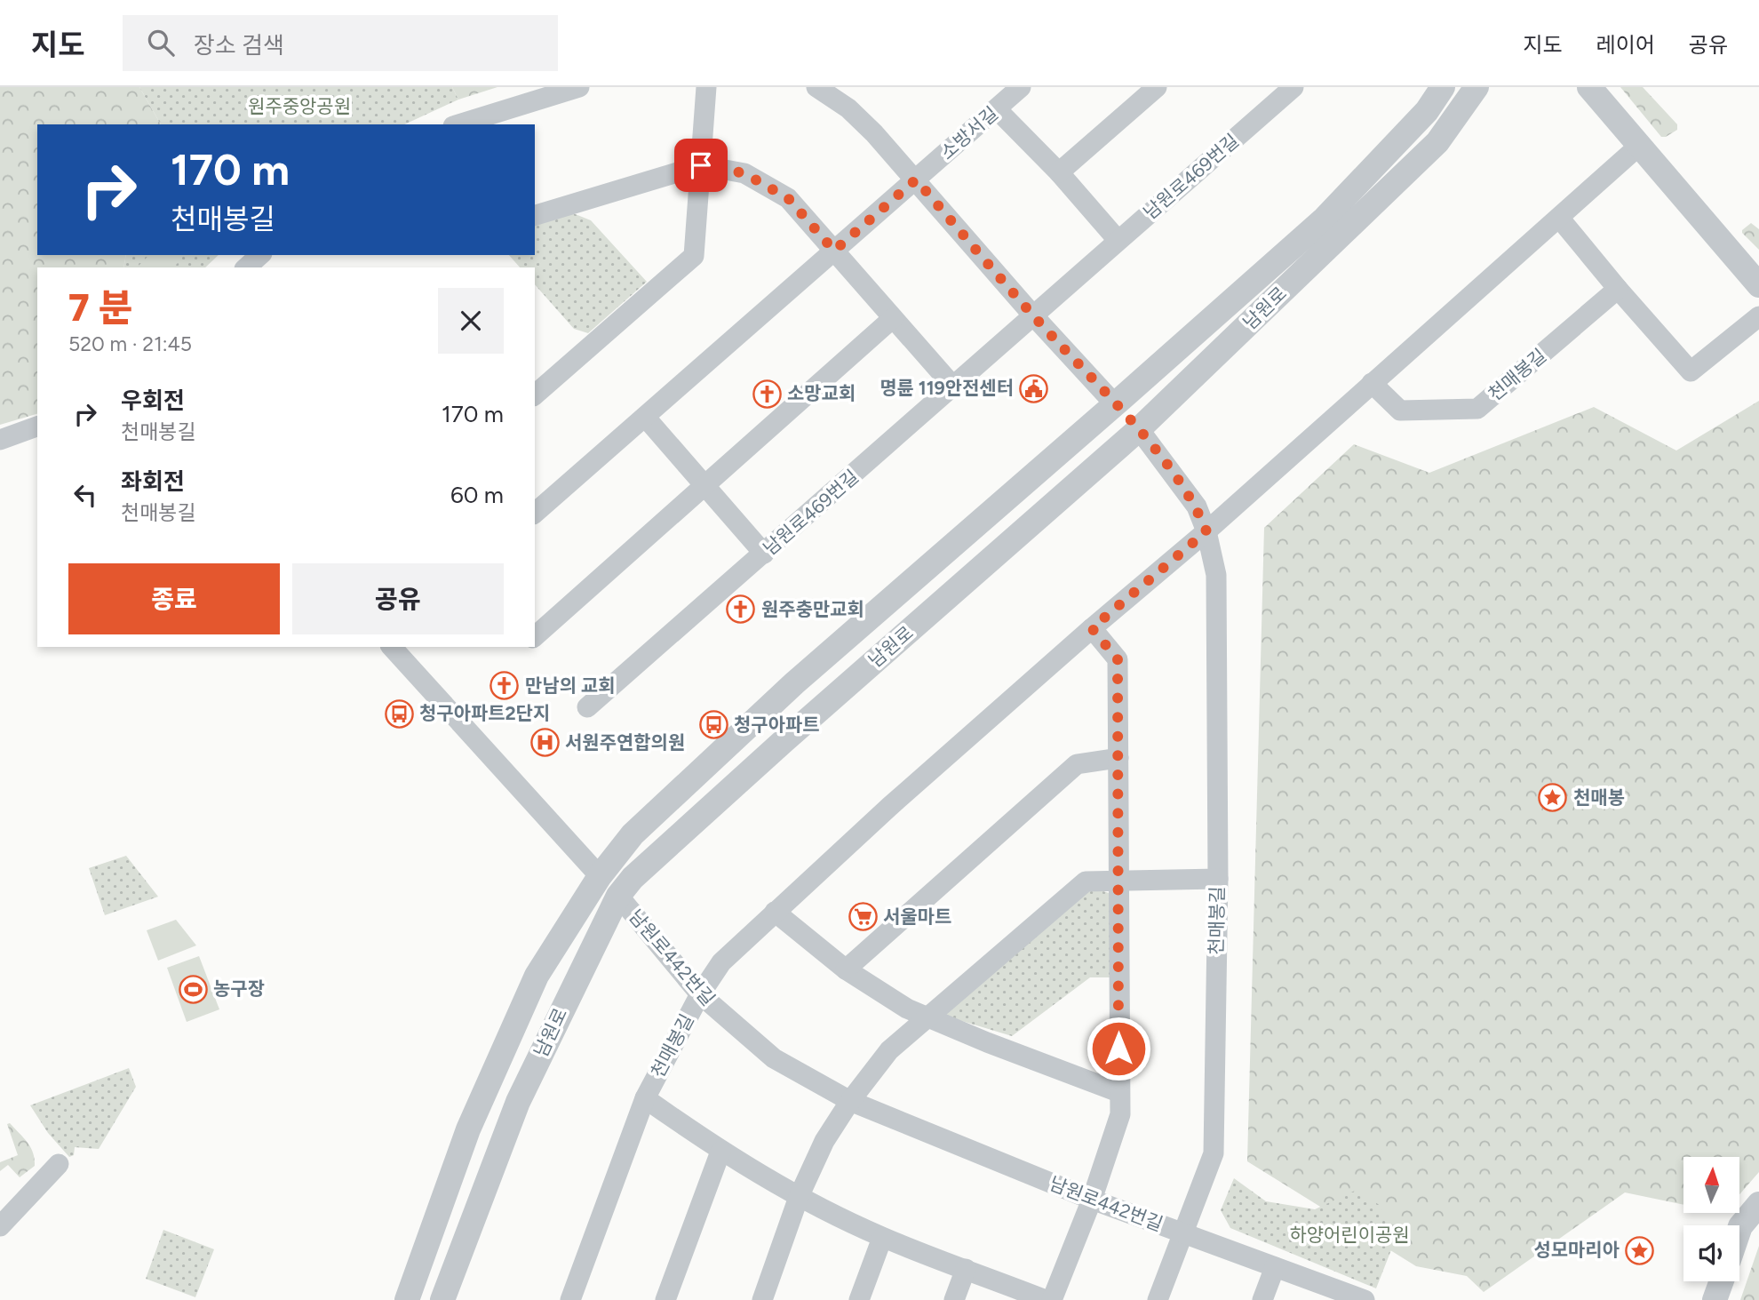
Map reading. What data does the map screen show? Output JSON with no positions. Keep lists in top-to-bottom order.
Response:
{
  "streets": {
    "street": [
      "소방서길",
      "남원로469번길",
      "남원로",
      "천매봉길",
      "남원로442번길"
    ]
  },
  "crossings": [
    ["남원로", "천매봉길"],
    ["남원로", "남원로442번길"],
    ["천매봉길", "남원로442번길"]
  ],
  "parks": ["원주중앙공원", "하양어린이공원"],
  "places": {
    "public building": ["명륜 119안전센터"],
    "church": ["소망교회", "원주충만교회", "만남의 교회"],
    "bus stop": ["청구아파트2단지", "청구아파트"],
    "hospital": ["서원주연합의원"],
    "place": ["천매봉", "성모마리아"],
    "supermarket": ["서울마트"],
    "sports": ["농구장"]
  },
  "north": "top",
  "page": {
    "header": "지도",
    "search": "장소 검색",
    "nav": ["지도", "레이어", "공유"],
    "turn": ["170 m", "천매봉길"],
    "heading": ["7 분", "520 m · 21:45"],
    "list": [
      {
        "name": "우회전",
        "note": "천매봉길",
        "value": "170 m"
      },
      {
        "name": "좌회전",
        "note": "천매봉길",
        "value": "60 m"
      }
    ],
    "buttons": ["종료", "공유"]
  }
}
